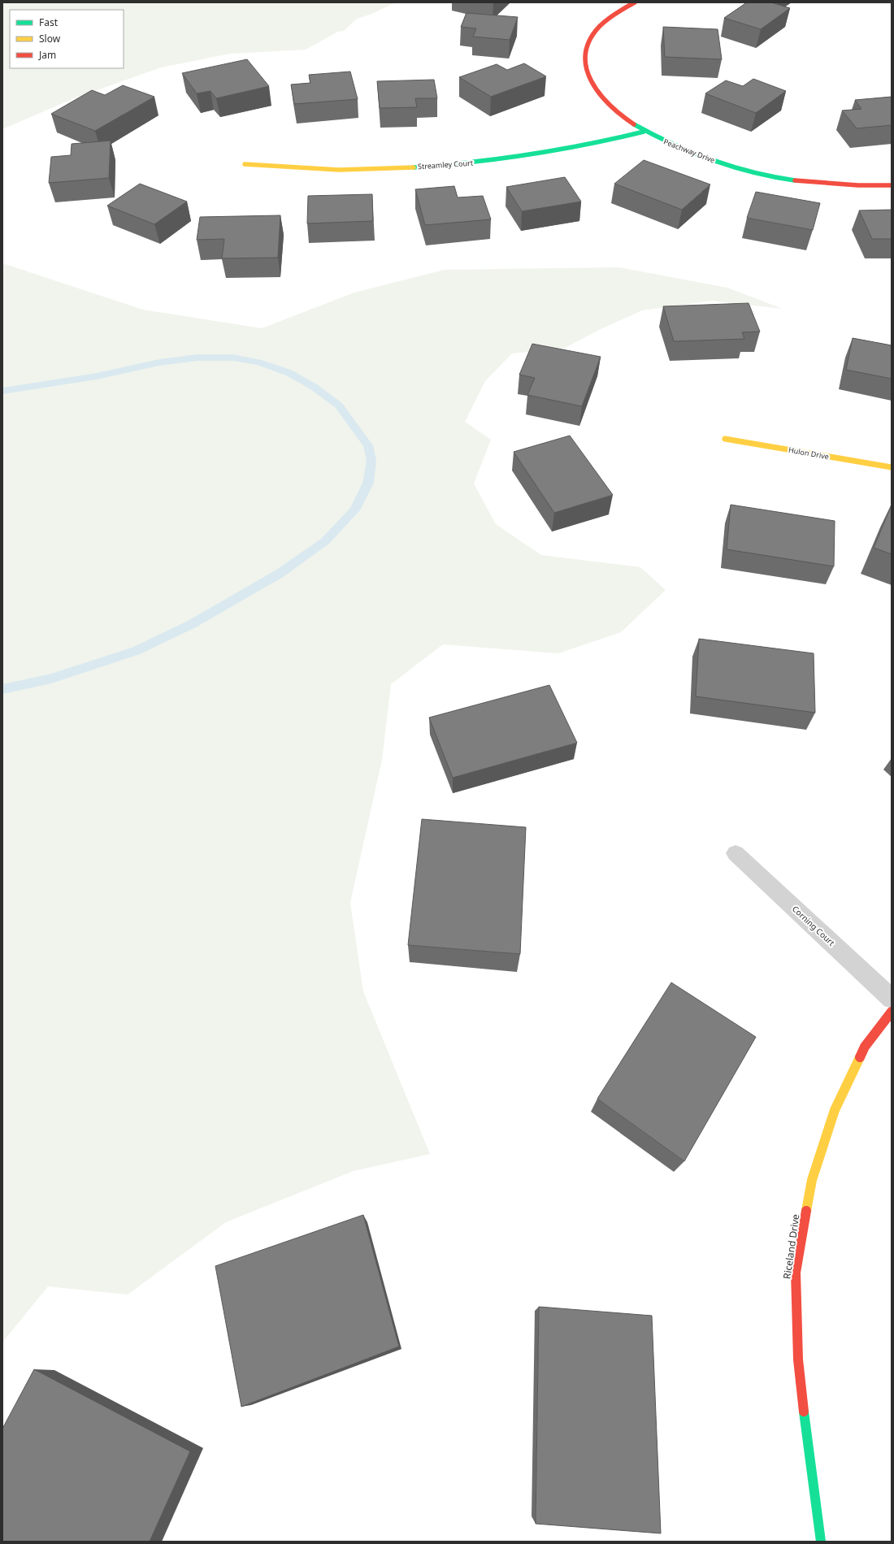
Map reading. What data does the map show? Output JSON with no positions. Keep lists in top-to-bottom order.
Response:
{
  "streets": {
    "street": [
      "Peachway Drive",
      "Streamley Court",
      "Hulon Drive",
      "Corning Court",
      "Riceland Drive"
    ]
  },
  "crossings": [
    ["Peachway Drive", "Streamley Court"]
  ],
  "legend": ["Fast", "Slow", "Jam"]
}
